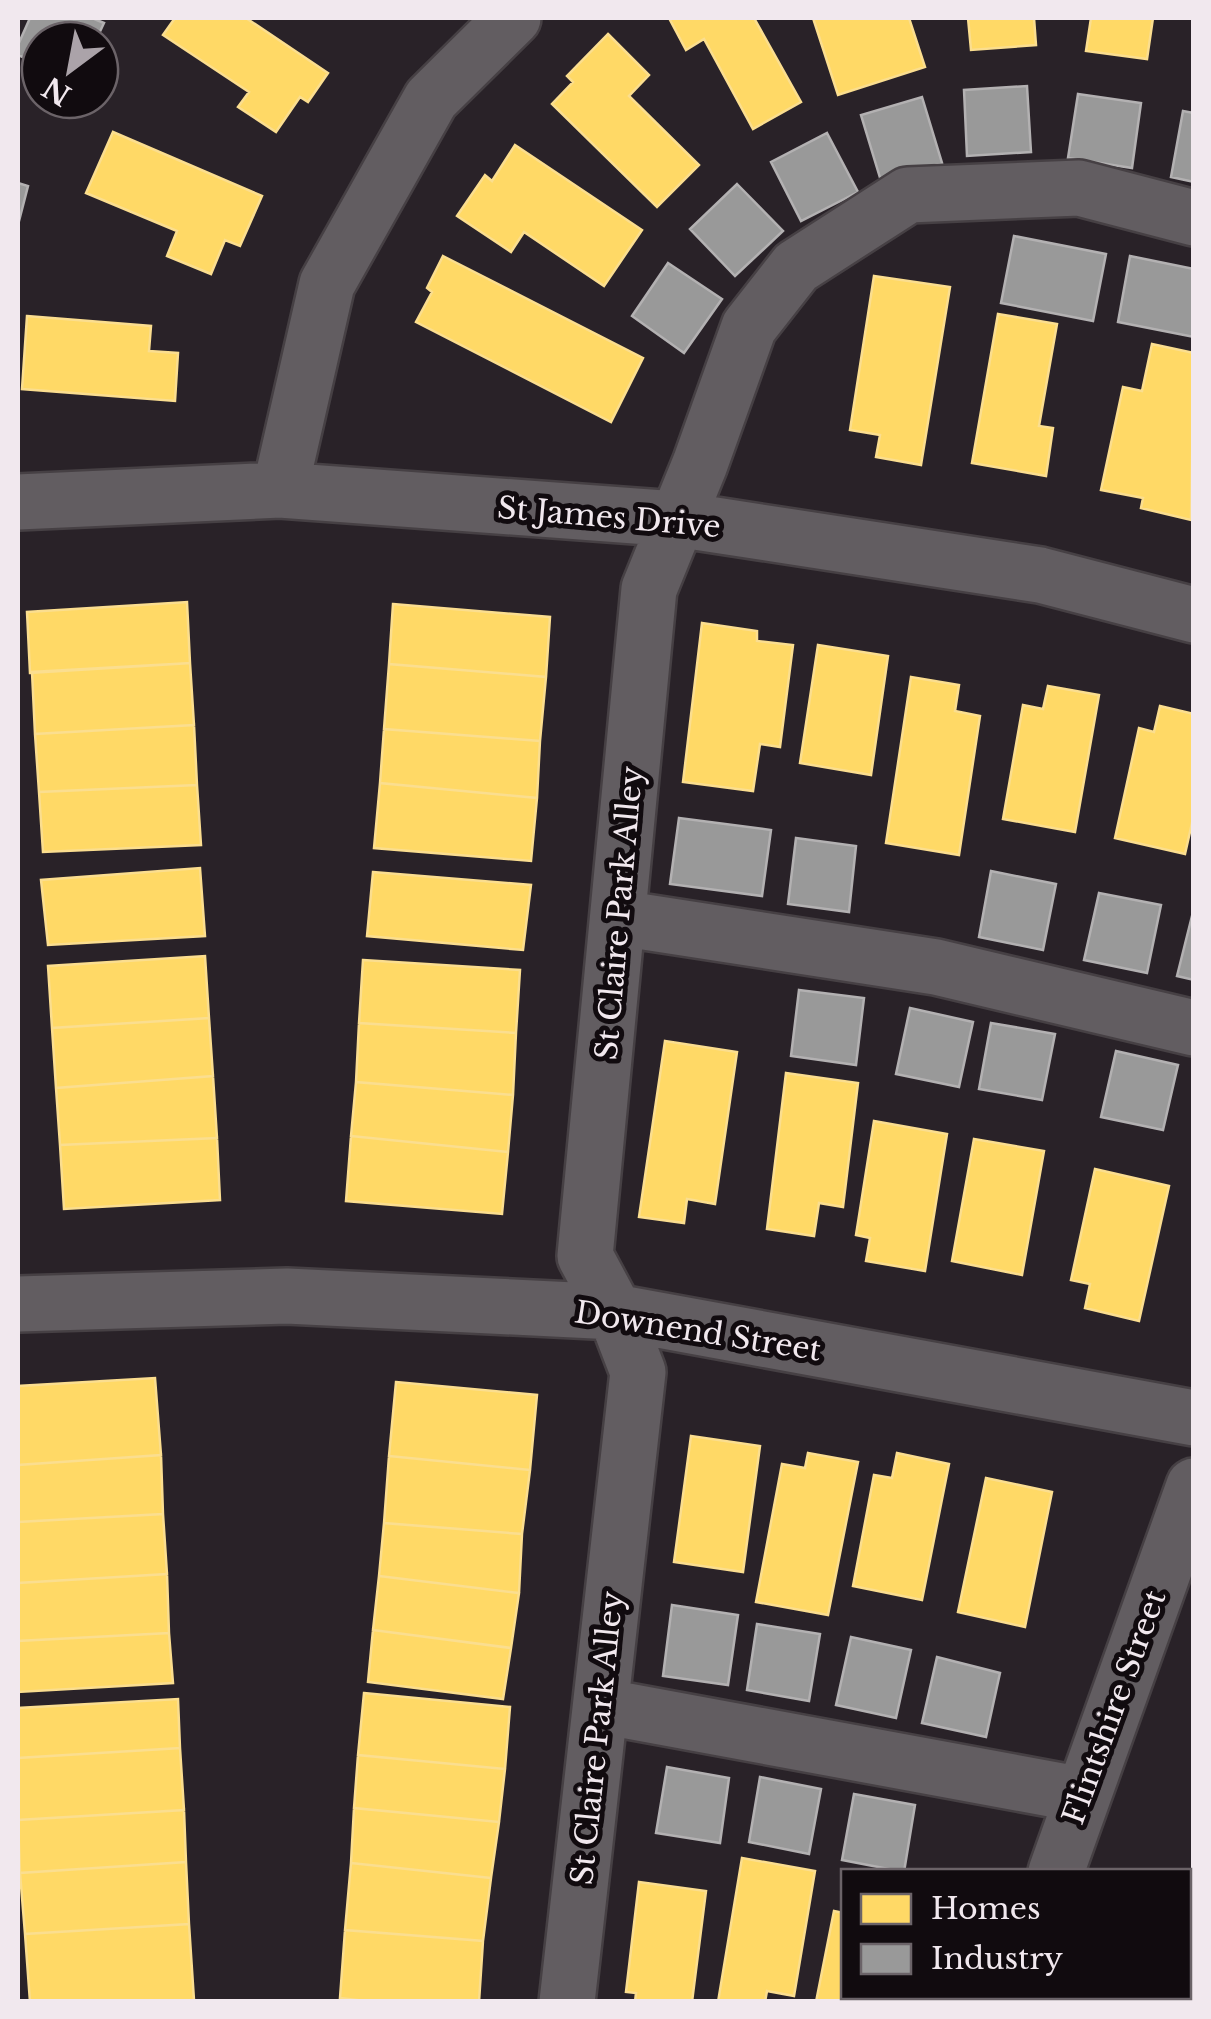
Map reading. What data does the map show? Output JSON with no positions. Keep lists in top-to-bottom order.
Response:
{
  "streets": {
    "street": [
      "St James Drive",
      "St Claire Park Alley",
      "Downend Street",
      "Flintshire Street"
    ]
  },
  "crossings": [
    ["St James Drive", "St Claire Park Alley"],
    ["St Claire Park Alley", "Downend Street"]
  ],
  "legend": ["Homes", "Industry"],
  "north": "bottom left"
}
